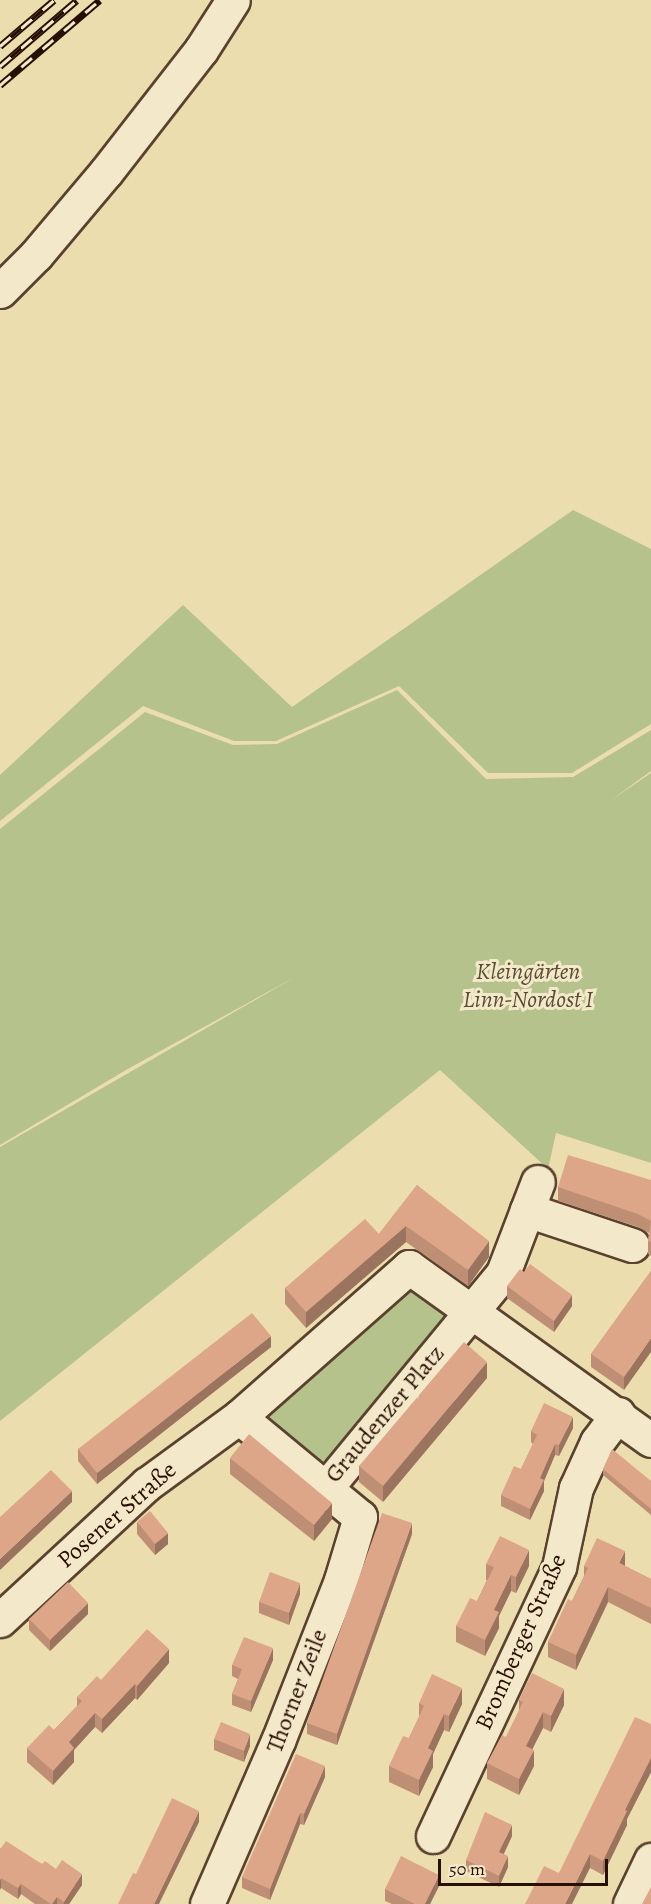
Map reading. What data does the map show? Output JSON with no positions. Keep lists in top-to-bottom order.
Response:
{
  "streets": {
    "street": [
      "Graudenzer Platz",
      "Posener Straße",
      "Bromberger Straße",
      "Thorner Zeile"
    ]
  },
  "crossings": [
    ["Graudenzer Platz", "Posener Straße"],
    ["Graudenzer Platz", "Thorner Zeile"]
  ],
  "parks": ["Kleingärten Linn-Nordost I"],
  "scale_bar": "50 m"
}
